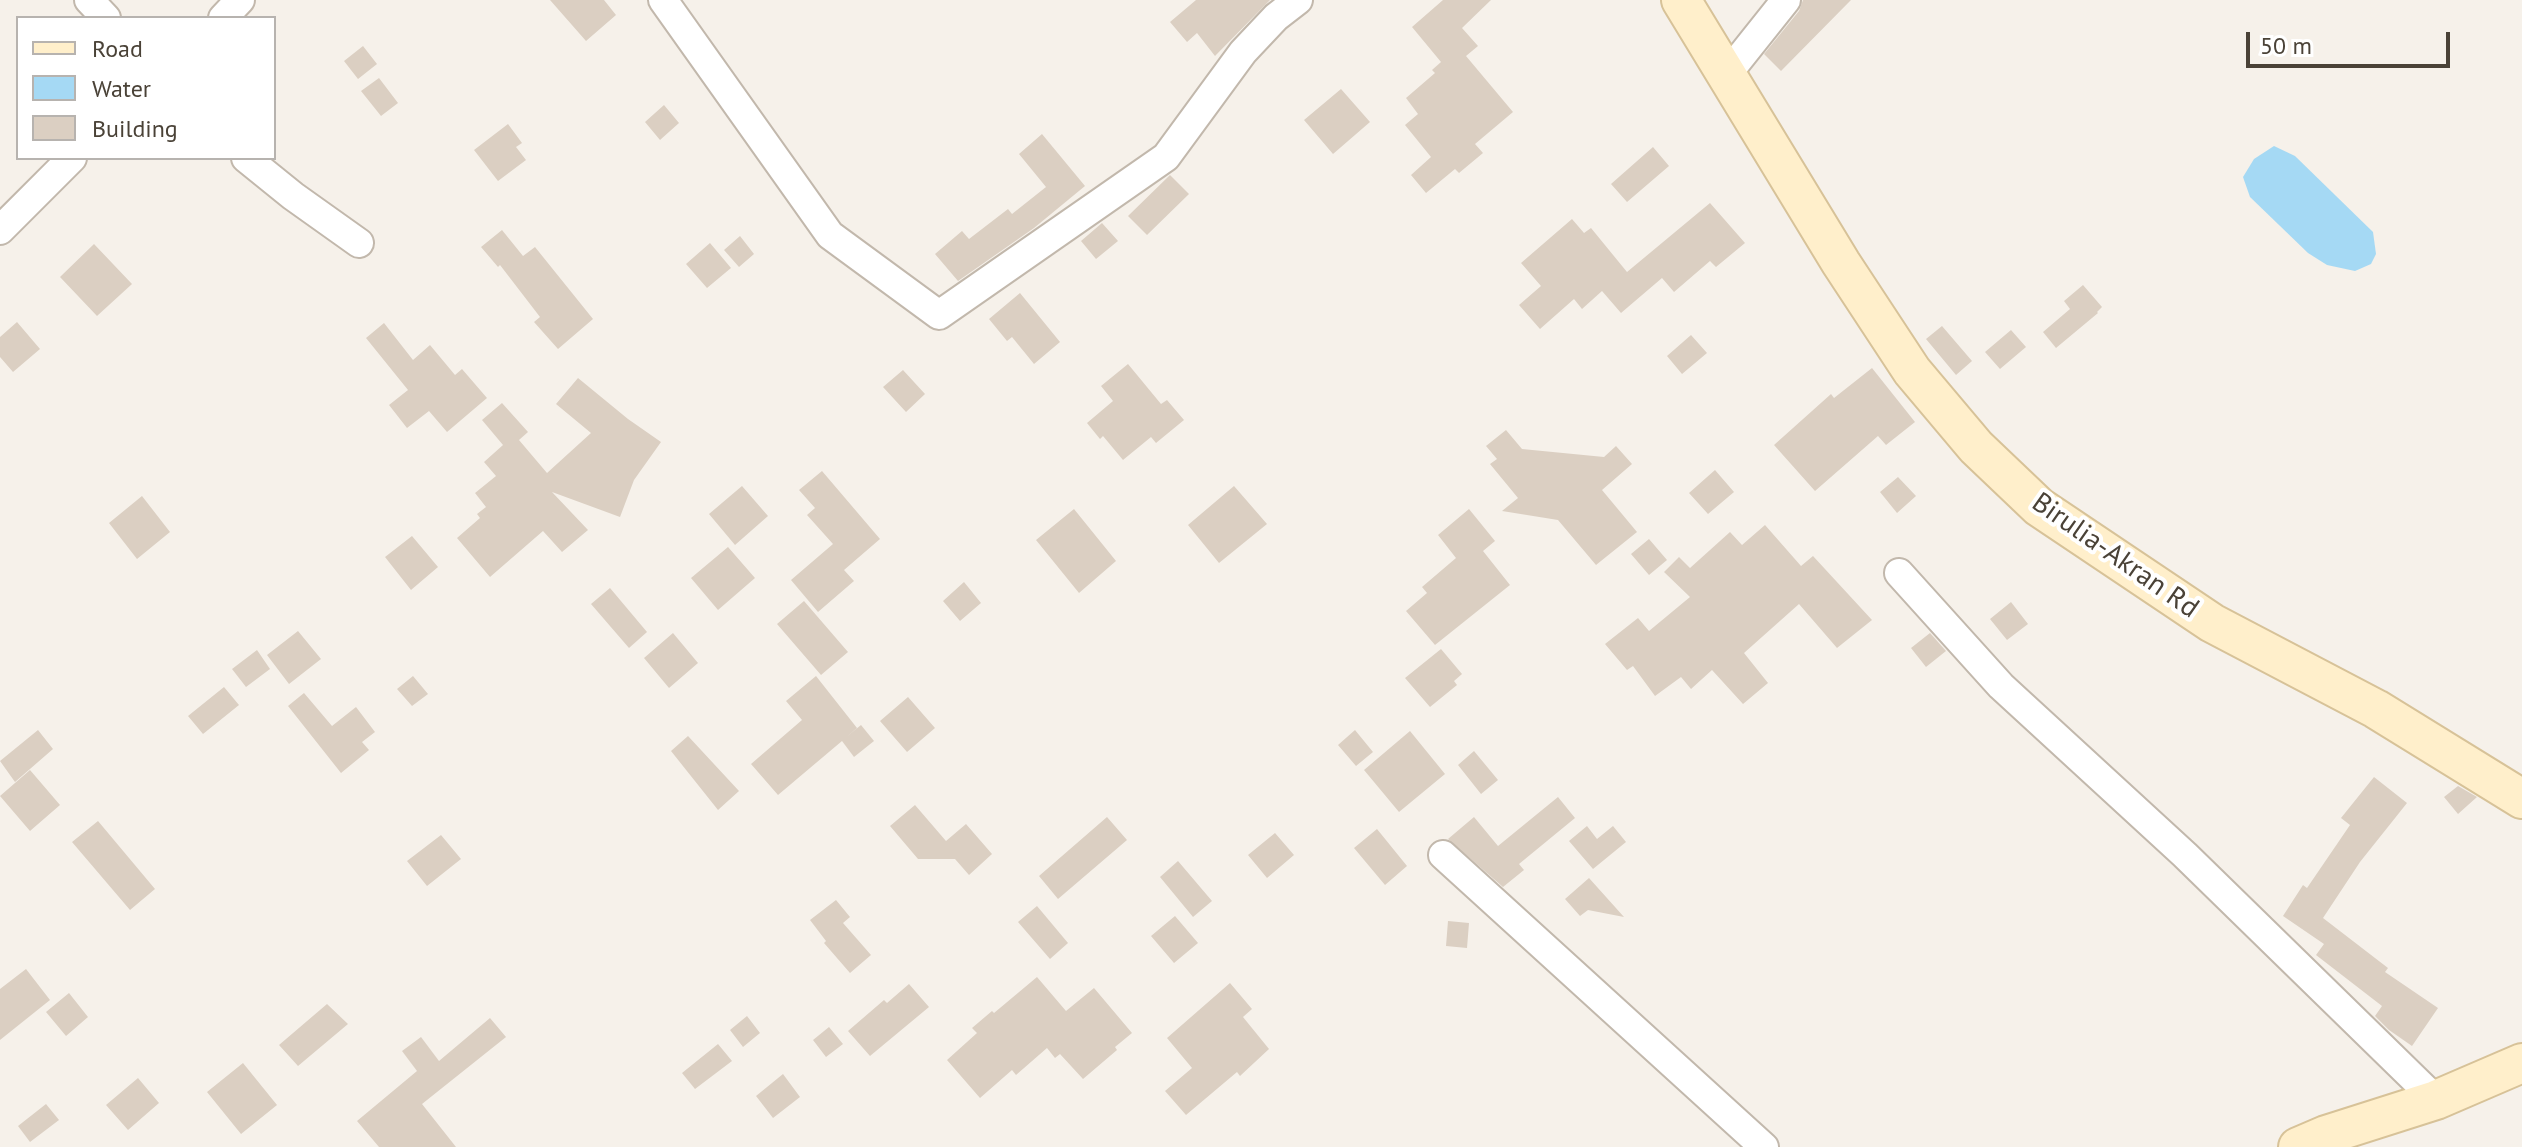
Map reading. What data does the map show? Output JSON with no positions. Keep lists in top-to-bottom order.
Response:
{
  "streets": {
    "street": ["Birulia-Akran Rd"]
  },
  "legend": ["Road", "Water", "Building"],
  "scale_bar": "50 m"
}
